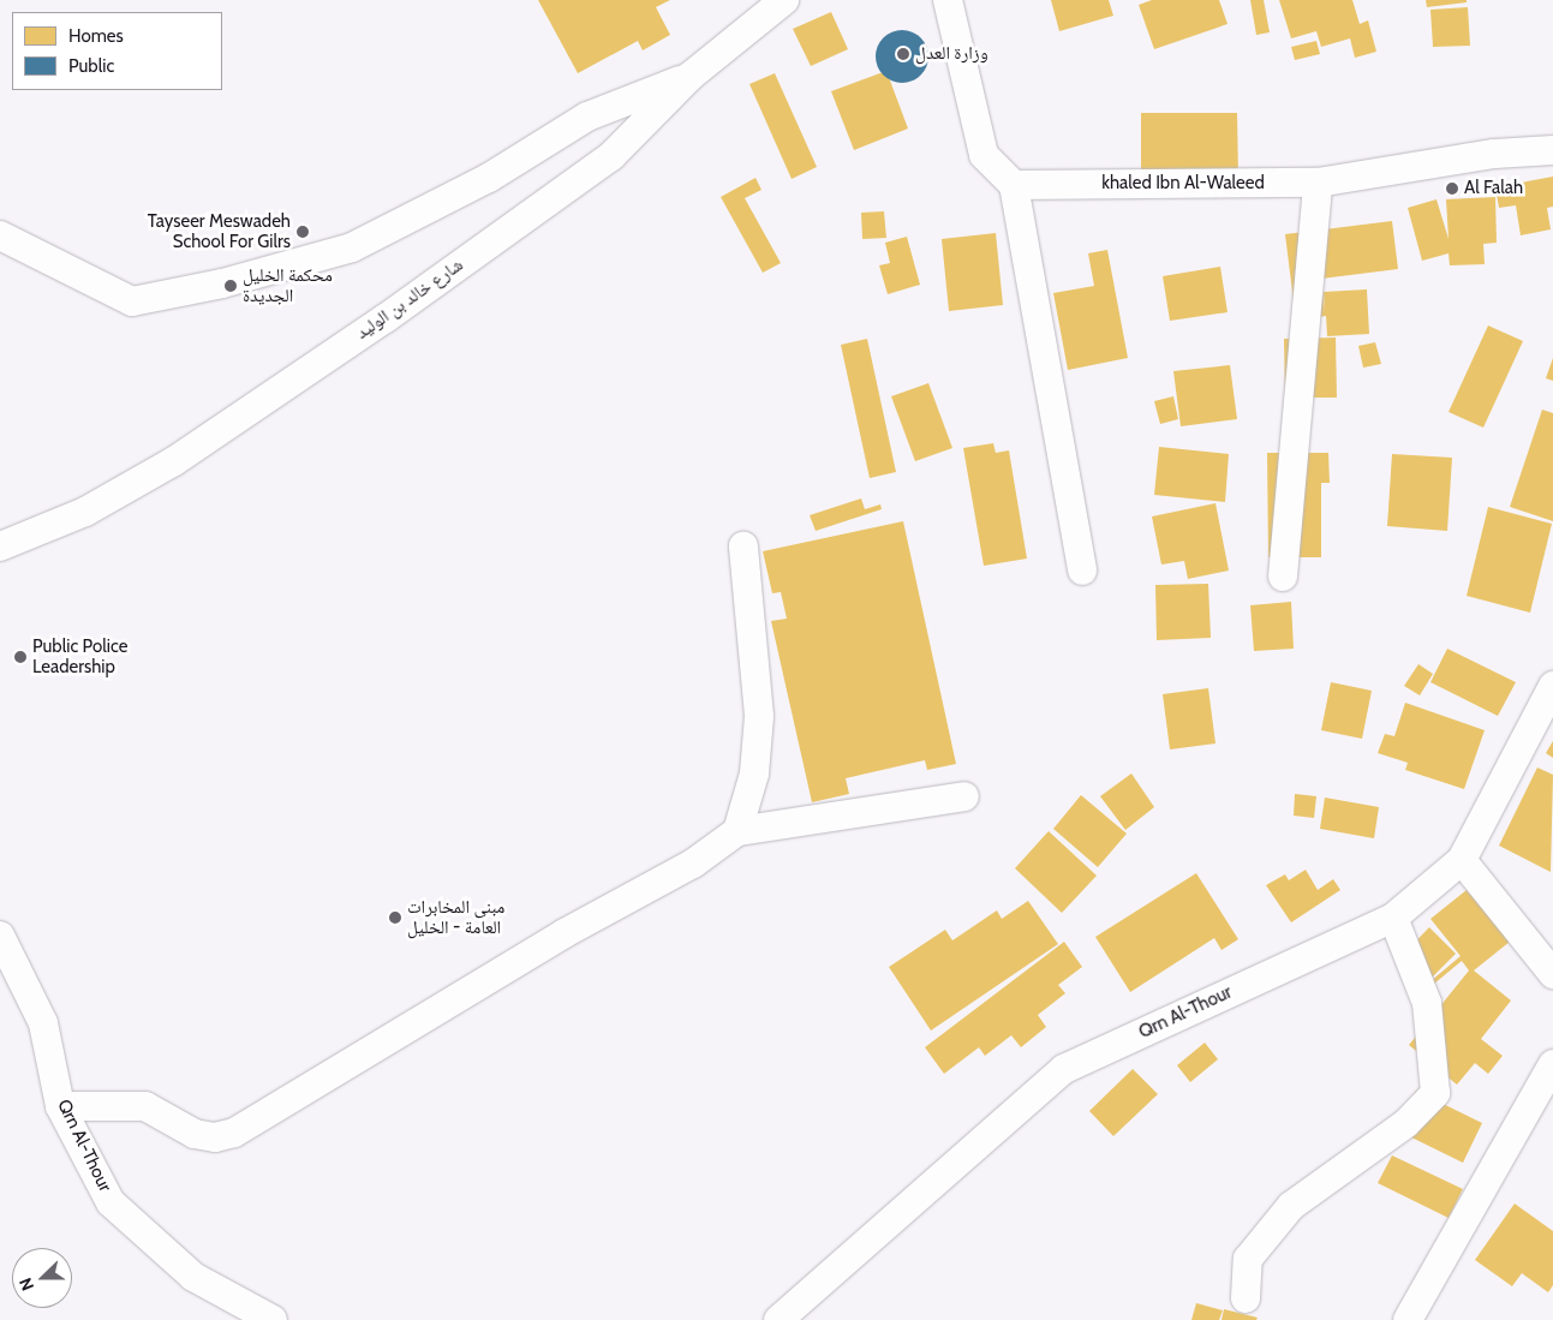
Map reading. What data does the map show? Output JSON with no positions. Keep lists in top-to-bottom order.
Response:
{
  "streets": {
    "street": ["khaled Ibn Al-Waleed", "شارع خالد بن الوليد", "Qrn Al-Thour"]
  },
  "places": [
    "وزارة العدل",
    "Al Falah",
    "Tayseer Meswadeh School For Gilrs",
    "محكمة الخليل الجديدة",
    "Public Police Leadership",
    "مبنى المخابرات العامة - الخليل"
  ],
  "legend": ["Homes", "Public"],
  "north": "left"
}
